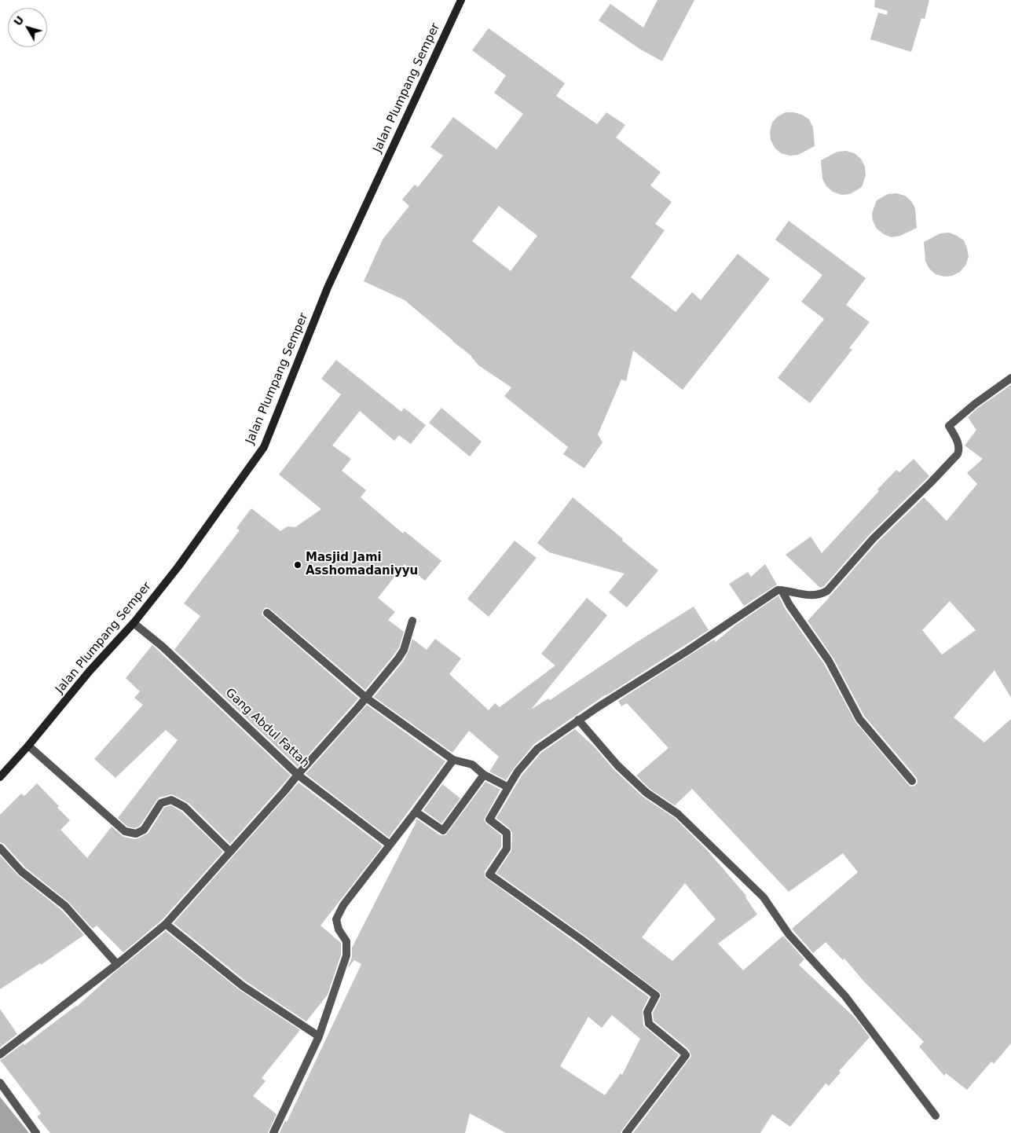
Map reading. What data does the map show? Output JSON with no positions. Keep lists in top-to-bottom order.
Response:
{
  "streets": {
    "main road": ["Jalan Plumpang Semper"],
    "street": ["Gang Abdul Fattah"]
  },
  "crossings": [
    ["Jalan Plumpang Semper", "Gang Abdul Fattah"]
  ],
  "places": ["Masjid Jami Asshomadaniyyu"],
  "north": "top left"
}
